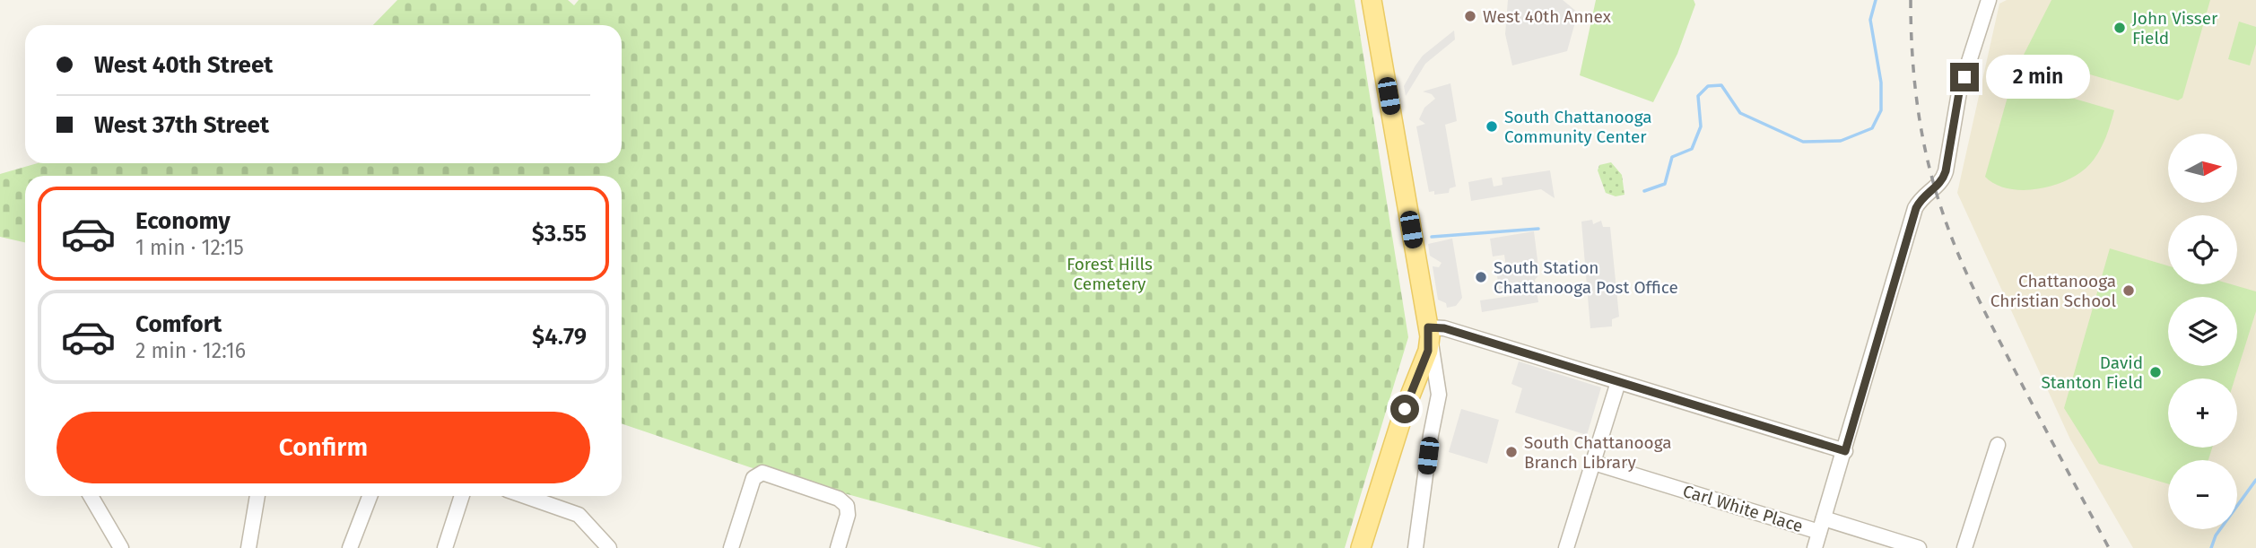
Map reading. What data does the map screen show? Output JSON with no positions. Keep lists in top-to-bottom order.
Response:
{
  "streets": {
    "street": ["Carl White Place"]
  },
  "parks": ["Forest Hills Cemetery"],
  "places": [
    "West 40th Annex",
    "John Visser Field",
    "South Chattanooga Community Center",
    "South Station Chattanooga Post Office",
    "Chattanooga Christian School",
    "David Stanton Field",
    "South Chattanooga Branch Library"
  ],
  "north": "right",
  "page": {
    "banner": ["West 40th Street", "West 37th Street"],
    "bubble": "2 min",
    "map_buttons": ["+", "−"],
    "list": [
      {
        "name": "Economy",
        "note": "1 min · 12:15",
        "value": "$3.55"
      },
      {
        "name": "Comfort",
        "note": "2 min · 12:16",
        "value": "$4.79"
      }
    ],
    "buttons": "Confirm"
  }
}
